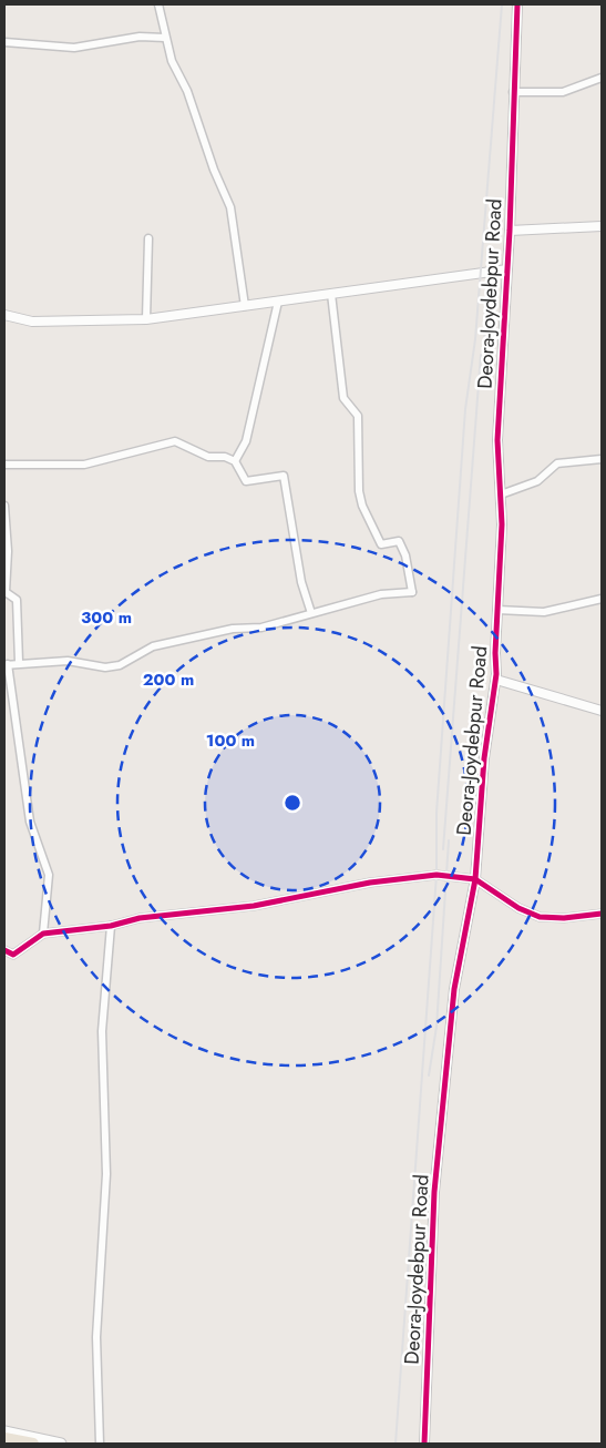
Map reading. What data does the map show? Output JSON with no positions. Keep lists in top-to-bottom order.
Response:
{
  "streets": {
    "street": ["Deora-Joydebpur Road"]
  },
  "rings": ["300 m", "200 m", "100 m"]
}
